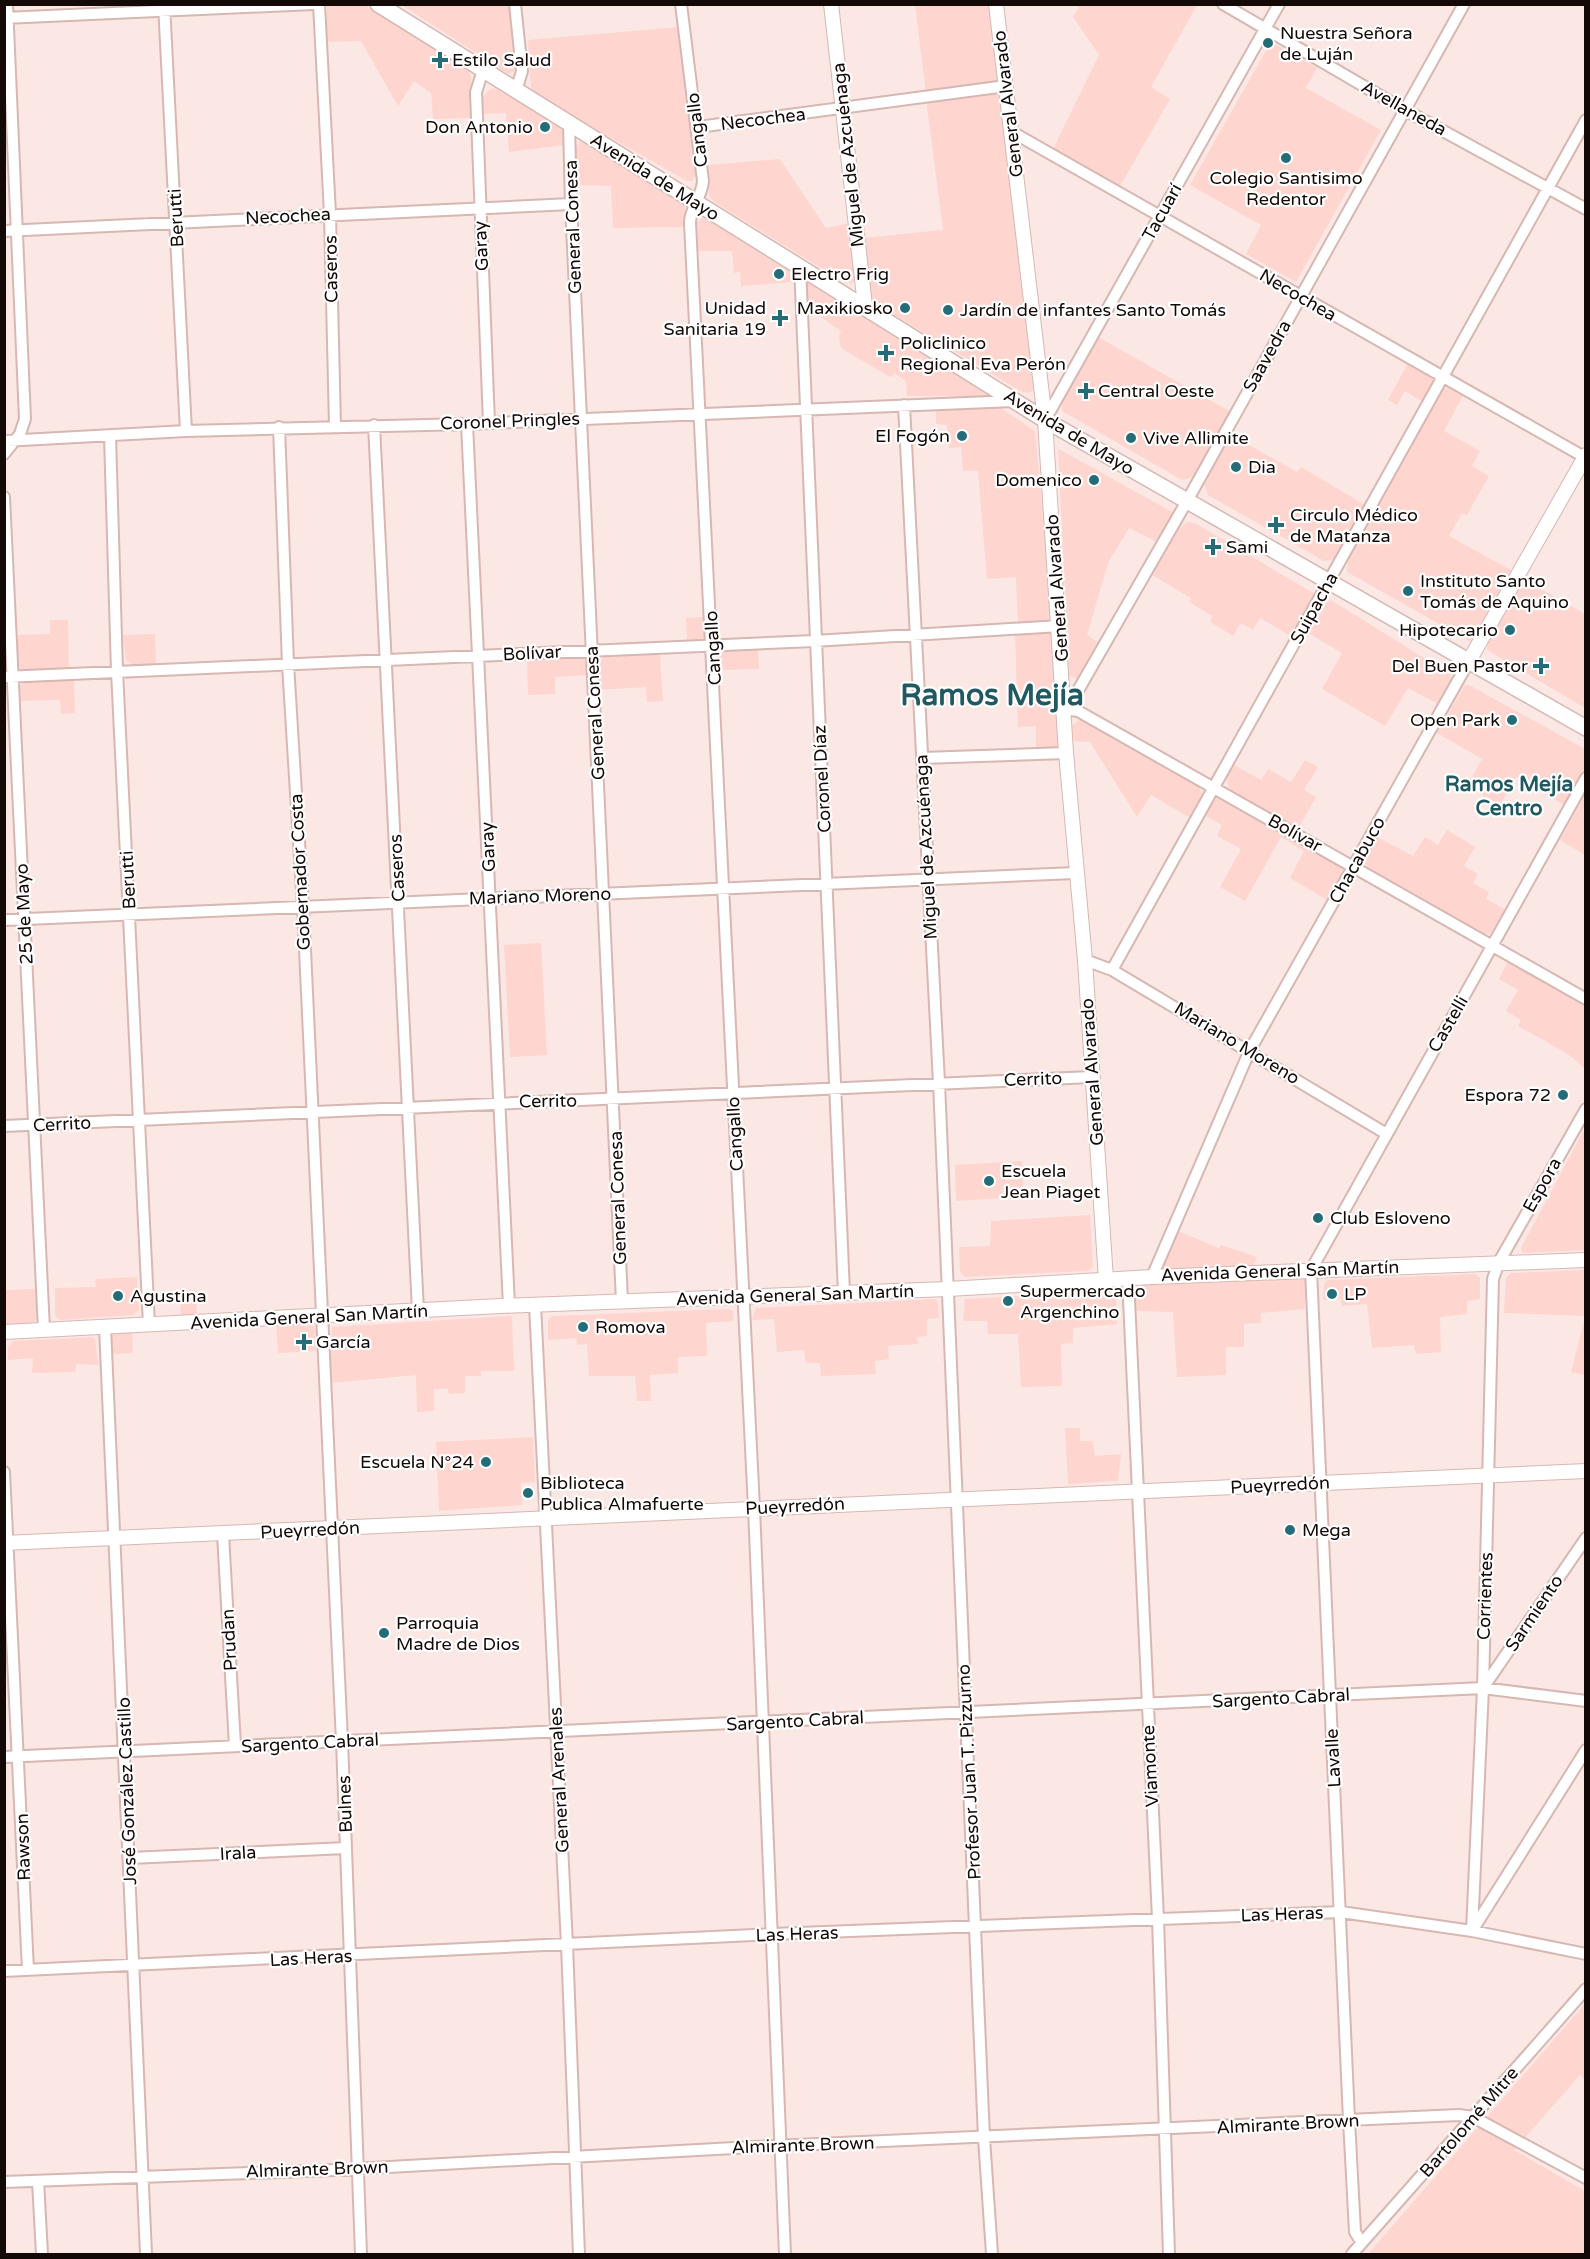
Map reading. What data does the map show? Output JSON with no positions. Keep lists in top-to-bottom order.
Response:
{
  "streets": {
    "main road": ["Avenida de Mayo"],
    "street": [
      "General Alvarado",
      "Avellaneda",
      "Necochea",
      "Cangallo",
      "Miguel de Azcuénaga",
      "Tacuarí",
      "Berutti",
      "General Conesa",
      "Garay",
      "Caseros",
      "Saavedra",
      "Coronel Pringles",
      "Suipacha",
      "Bolívar",
      "Coronel Díaz",
      "Chacabuco",
      "Gobernador Costa",
      "Mariano Moreno",
      "25 de Mayo",
      "Castelli",
      "Cerrito",
      "Espora",
      "Avenida General San Martín",
      "Pueyrredón",
      "Corrientes",
      "Sarmiento",
      "Prudan",
      "Sargento Cabral",
      "Lavalle",
      "Viamonte",
      "Profesor Juan T. Pizzurno",
      "General Arenales",
      "José González Castillo",
      "Bulnes",
      "Rawson",
      "Irala",
      "Las Heras",
      "Bartolomé Mitre",
      "Almirante Brown"
    ]
  },
  "crossings": [
    ["General Alvarado", "Necochea"],
    ["General Alvarado", "Avenida de Mayo"],
    ["General Alvarado", "Tacuarí"],
    ["General Alvarado", "Saavedra"],
    ["General Alvarado", "Bolívar"],
    ["General Alvarado", "Mariano Moreno"],
    ["General Alvarado", "Cerrito"],
    ["General Alvarado", "Avenida General San Martín"],
    ["Avellaneda", "Tacuarí"],
    ["Avellaneda", "Saavedra"],
    ["Avellaneda", "Suipacha"],
    ["Necochea", "Cangallo"],
    ["Necochea", "Miguel de Azcuénaga"],
    ["Necochea", "Tacuarí"],
    ["Necochea", "Berutti"],
    ["Necochea", "General Conesa"],
    ["Necochea", "Garay"],
    ["Necochea", "Caseros"],
    ["Necochea", "Saavedra"],
    ["Necochea", "Suipacha"],
    ["Necochea", "Chacabuco"],
    ["Cangallo", "Avenida de Mayo"],
    ["Cangallo", "Coronel Pringles"],
    ["Cangallo", "Bolívar"],
    ["Cangallo", "Mariano Moreno"],
    ["Cangallo", "Cerrito"],
    ["Cangallo", "Avenida General San Martín"],
    ["Cangallo", "Pueyrredón"],
    ["Cangallo", "Sargento Cabral"],
    ["Cangallo", "Las Heras"],
    ["Cangallo", "Almirante Brown"],
    ["Miguel de Azcuénaga", "Avenida de Mayo"],
    ["Miguel de Azcuénaga", "Coronel Pringles"],
    ["Miguel de Azcuénaga", "Bolívar"],
    ["Miguel de Azcuénaga", "Mariano Moreno"],
    ["Miguel de Azcuénaga", "Cerrito"],
    ["Miguel de Azcuénaga", "Avenida General San Martín"],
    ["Miguel de Azcuénaga", "Profesor Juan T. Pizzurno"],
    ["Avenida de Mayo", "Tacuarí"],
    ["Avenida de Mayo", "General Conesa"],
    ["Avenida de Mayo", "Garay"],
    ["Avenida de Mayo", "Saavedra"],
    ["Avenida de Mayo", "Coronel Pringles"],
    ["Avenida de Mayo", "Suipacha"],
    ["Avenida de Mayo", "Coronel Díaz"],
    ["Avenida de Mayo", "Chacabuco"],
    ["Berutti", "Coronel Pringles"],
    ["Berutti", "Bolívar"],
    ["Berutti", "Mariano Moreno"],
    ["Berutti", "Cerrito"],
    ["Berutti", "Avenida General San Martín"],
    ["General Conesa", "Coronel Pringles"],
    ["General Conesa", "Bolívar"],
    ["General Conesa", "Mariano Moreno"],
    ["General Conesa", "Cerrito"],
    ["General Conesa", "Avenida General San Martín"],
    ["Garay", "Coronel Pringles"],
    ["Garay", "Bolívar"],
    ["Garay", "Mariano Moreno"],
    ["Garay", "Cerrito"],
    ["Garay", "Avenida General San Martín"],
    ["Caseros", "Coronel Pringles"],
    ["Caseros", "Bolívar"],
    ["Caseros", "Mariano Moreno"],
    ["Caseros", "Cerrito"],
    ["Caseros", "Avenida General San Martín"],
    ["Saavedra", "Bolívar"],
    ["Coronel Pringles", "Coronel Díaz"],
    ["Coronel Pringles", "Gobernador Costa"],
    ["Suipacha", "Bolívar"],
    ["Suipacha", "Mariano Moreno"],
    ["Bolívar", "Coronel Díaz"],
    ["Bolívar", "Chacabuco"],
    ["Bolívar", "Gobernador Costa"],
    ["Bolívar", "25 de Mayo"],
    ["Bolívar", "Castelli"],
    ["Coronel Díaz", "Mariano Moreno"],
    ["Coronel Díaz", "Cerrito"],
    ["Coronel Díaz", "Avenida General San Martín"],
    ["Chacabuco", "Mariano Moreno"],
    ["Chacabuco", "Avenida General San Martín"],
    ["Gobernador Costa", "Mariano Moreno"],
    ["Gobernador Costa", "Cerrito"],
    ["Gobernador Costa", "Avenida General San Martín"],
    ["Gobernador Costa", "Bulnes"],
    ["Mariano Moreno", "25 de Mayo"],
    ["Mariano Moreno", "Castelli"],
    ["25 de Mayo", "Cerrito"],
    ["25 de Mayo", "Avenida General San Martín"],
    ["Castelli", "Avenida General San Martín"],
    ["Castelli", "Lavalle"],
    ["Espora", "Avenida General San Martín"],
    ["Espora", "Corrientes"],
    ["Avenida General San Martín", "Corrientes"],
    ["Avenida General San Martín", "Lavalle"],
    ["Avenida General San Martín", "Viamonte"],
    ["Avenida General San Martín", "Profesor Juan T. Pizzurno"],
    ["Avenida General San Martín", "General Arenales"],
    ["Avenida General San Martín", "José González Castillo"],
    ["Avenida General San Martín", "Bulnes"],
    ["Pueyrredón", "Corrientes"],
    ["Pueyrredón", "Prudan"],
    ["Pueyrredón", "Lavalle"],
    ["Pueyrredón", "Viamonte"],
    ["Pueyrredón", "Profesor Juan T. Pizzurno"],
    ["Pueyrredón", "General Arenales"],
    ["Pueyrredón", "José González Castillo"],
    ["Pueyrredón", "Bulnes"],
    ["Pueyrredón", "Rawson"],
    ["Corrientes", "Sarmiento"],
    ["Corrientes", "Sargento Cabral"],
    ["Corrientes", "Las Heras"],
    ["Sarmiento", "Sargento Cabral"],
    ["Prudan", "Sargento Cabral"],
    ["Sargento Cabral", "Lavalle"],
    ["Sargento Cabral", "Viamonte"],
    ["Sargento Cabral", "Profesor Juan T. Pizzurno"],
    ["Sargento Cabral", "General Arenales"],
    ["Sargento Cabral", "José González Castillo"],
    ["Sargento Cabral", "Bulnes"],
    ["Sargento Cabral", "Rawson"],
    ["Lavalle", "Las Heras"],
    ["Lavalle", "Bartolomé Mitre"],
    ["Lavalle", "Almirante Brown"],
    ["Viamonte", "Las Heras"],
    ["Viamonte", "Almirante Brown"],
    ["Profesor Juan T. Pizzurno", "Las Heras"],
    ["Profesor Juan T. Pizzurno", "Almirante Brown"],
    ["General Arenales", "Las Heras"],
    ["General Arenales", "Almirante Brown"],
    ["José González Castillo", "Irala"],
    ["José González Castillo", "Las Heras"],
    ["José González Castillo", "Almirante Brown"],
    ["Bulnes", "Irala"],
    ["Bulnes", "Las Heras"],
    ["Bulnes", "Almirante Brown"],
    ["Rawson", "Las Heras"],
    ["Bartolomé Mitre", "Almirante Brown"]
  ],
  "districts": ["Ramos Mejía", "Ramos Mejía Centro"],
  "places": {
    "other": [
      "Nuestra Señora de Luján",
      "Don Antonio",
      "Colegio Santisimo Redentor",
      "Electro Frig",
      "Maxikiosko",
      "Jardín de infantes Santo Tomás",
      "El Fogón",
      "Vive Allimite",
      "Dia",
      "Domenico",
      "Instituto Santo Tomás de Aquino",
      "Hipotecario",
      "Open Park",
      "Espora 72",
      "Escuela Jean Piaget",
      "Club Esloveno",
      "LP",
      "Agustina",
      "Supermercado Argenchino",
      "Romova",
      "Escuela N°24",
      "Biblioteca Publica Almafuerte",
      "Mega",
      "Parroquia Madre de Dios"
    ],
    "health": [
      "Estilo Salud",
      "Unidad Sanitaria 19",
      "Policlinico Regional Eva Perón",
      "Central Oeste",
      "Circulo Médico de Matanza",
      "Sami",
      "Del Buen Pastor",
      "García"
    ]
  }
}
